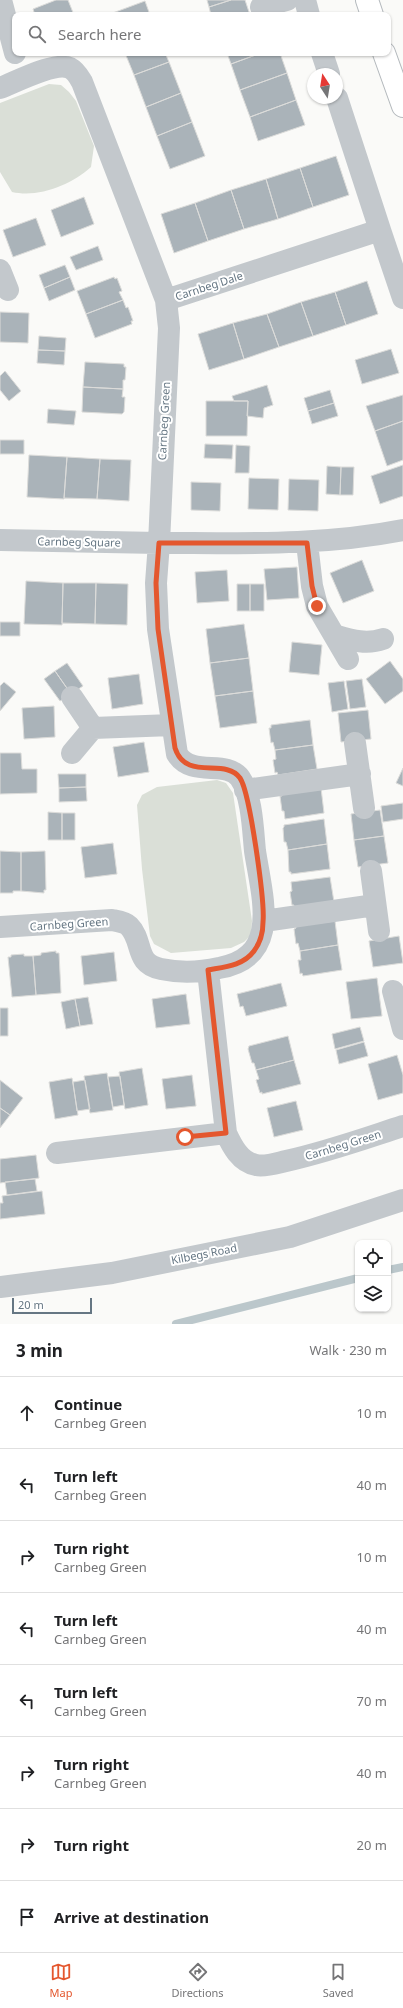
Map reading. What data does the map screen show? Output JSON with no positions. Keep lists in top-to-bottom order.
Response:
{
  "streets": {
    "street": [
      "Carnbeg Dale",
      "Carnbeg Green",
      "Carnbeg Square",
      "Kilbegs Road"
    ]
  },
  "crossings": [
    ["Carnbeg Dale", "Carnbeg Green"],
    ["Carnbeg Green", "Carnbeg Square"]
  ],
  "scale_bar": "20 m",
  "north": "top",
  "page": {
    "search": "Search here",
    "scale": "20 m",
    "heading": ["3 min", "Walk · 230 m"],
    "list": [
      ["Continue", "Carnbeg Green", "10 m"],
      ["Turn left", "Carnbeg Green", "40 m"],
      ["Turn right", "Carnbeg Green", "10 m"],
      ["Turn left", "Carnbeg Green", "40 m"],
      ["Turn left", "Carnbeg Green", "70 m"],
      ["Turn right", "Carnbeg Green", "40 m"],
      ["Turn right", "20 m"],
      "Arrive at destination"
    ],
    "nav": ["Map", "Directions", "Saved"]
  }
}
